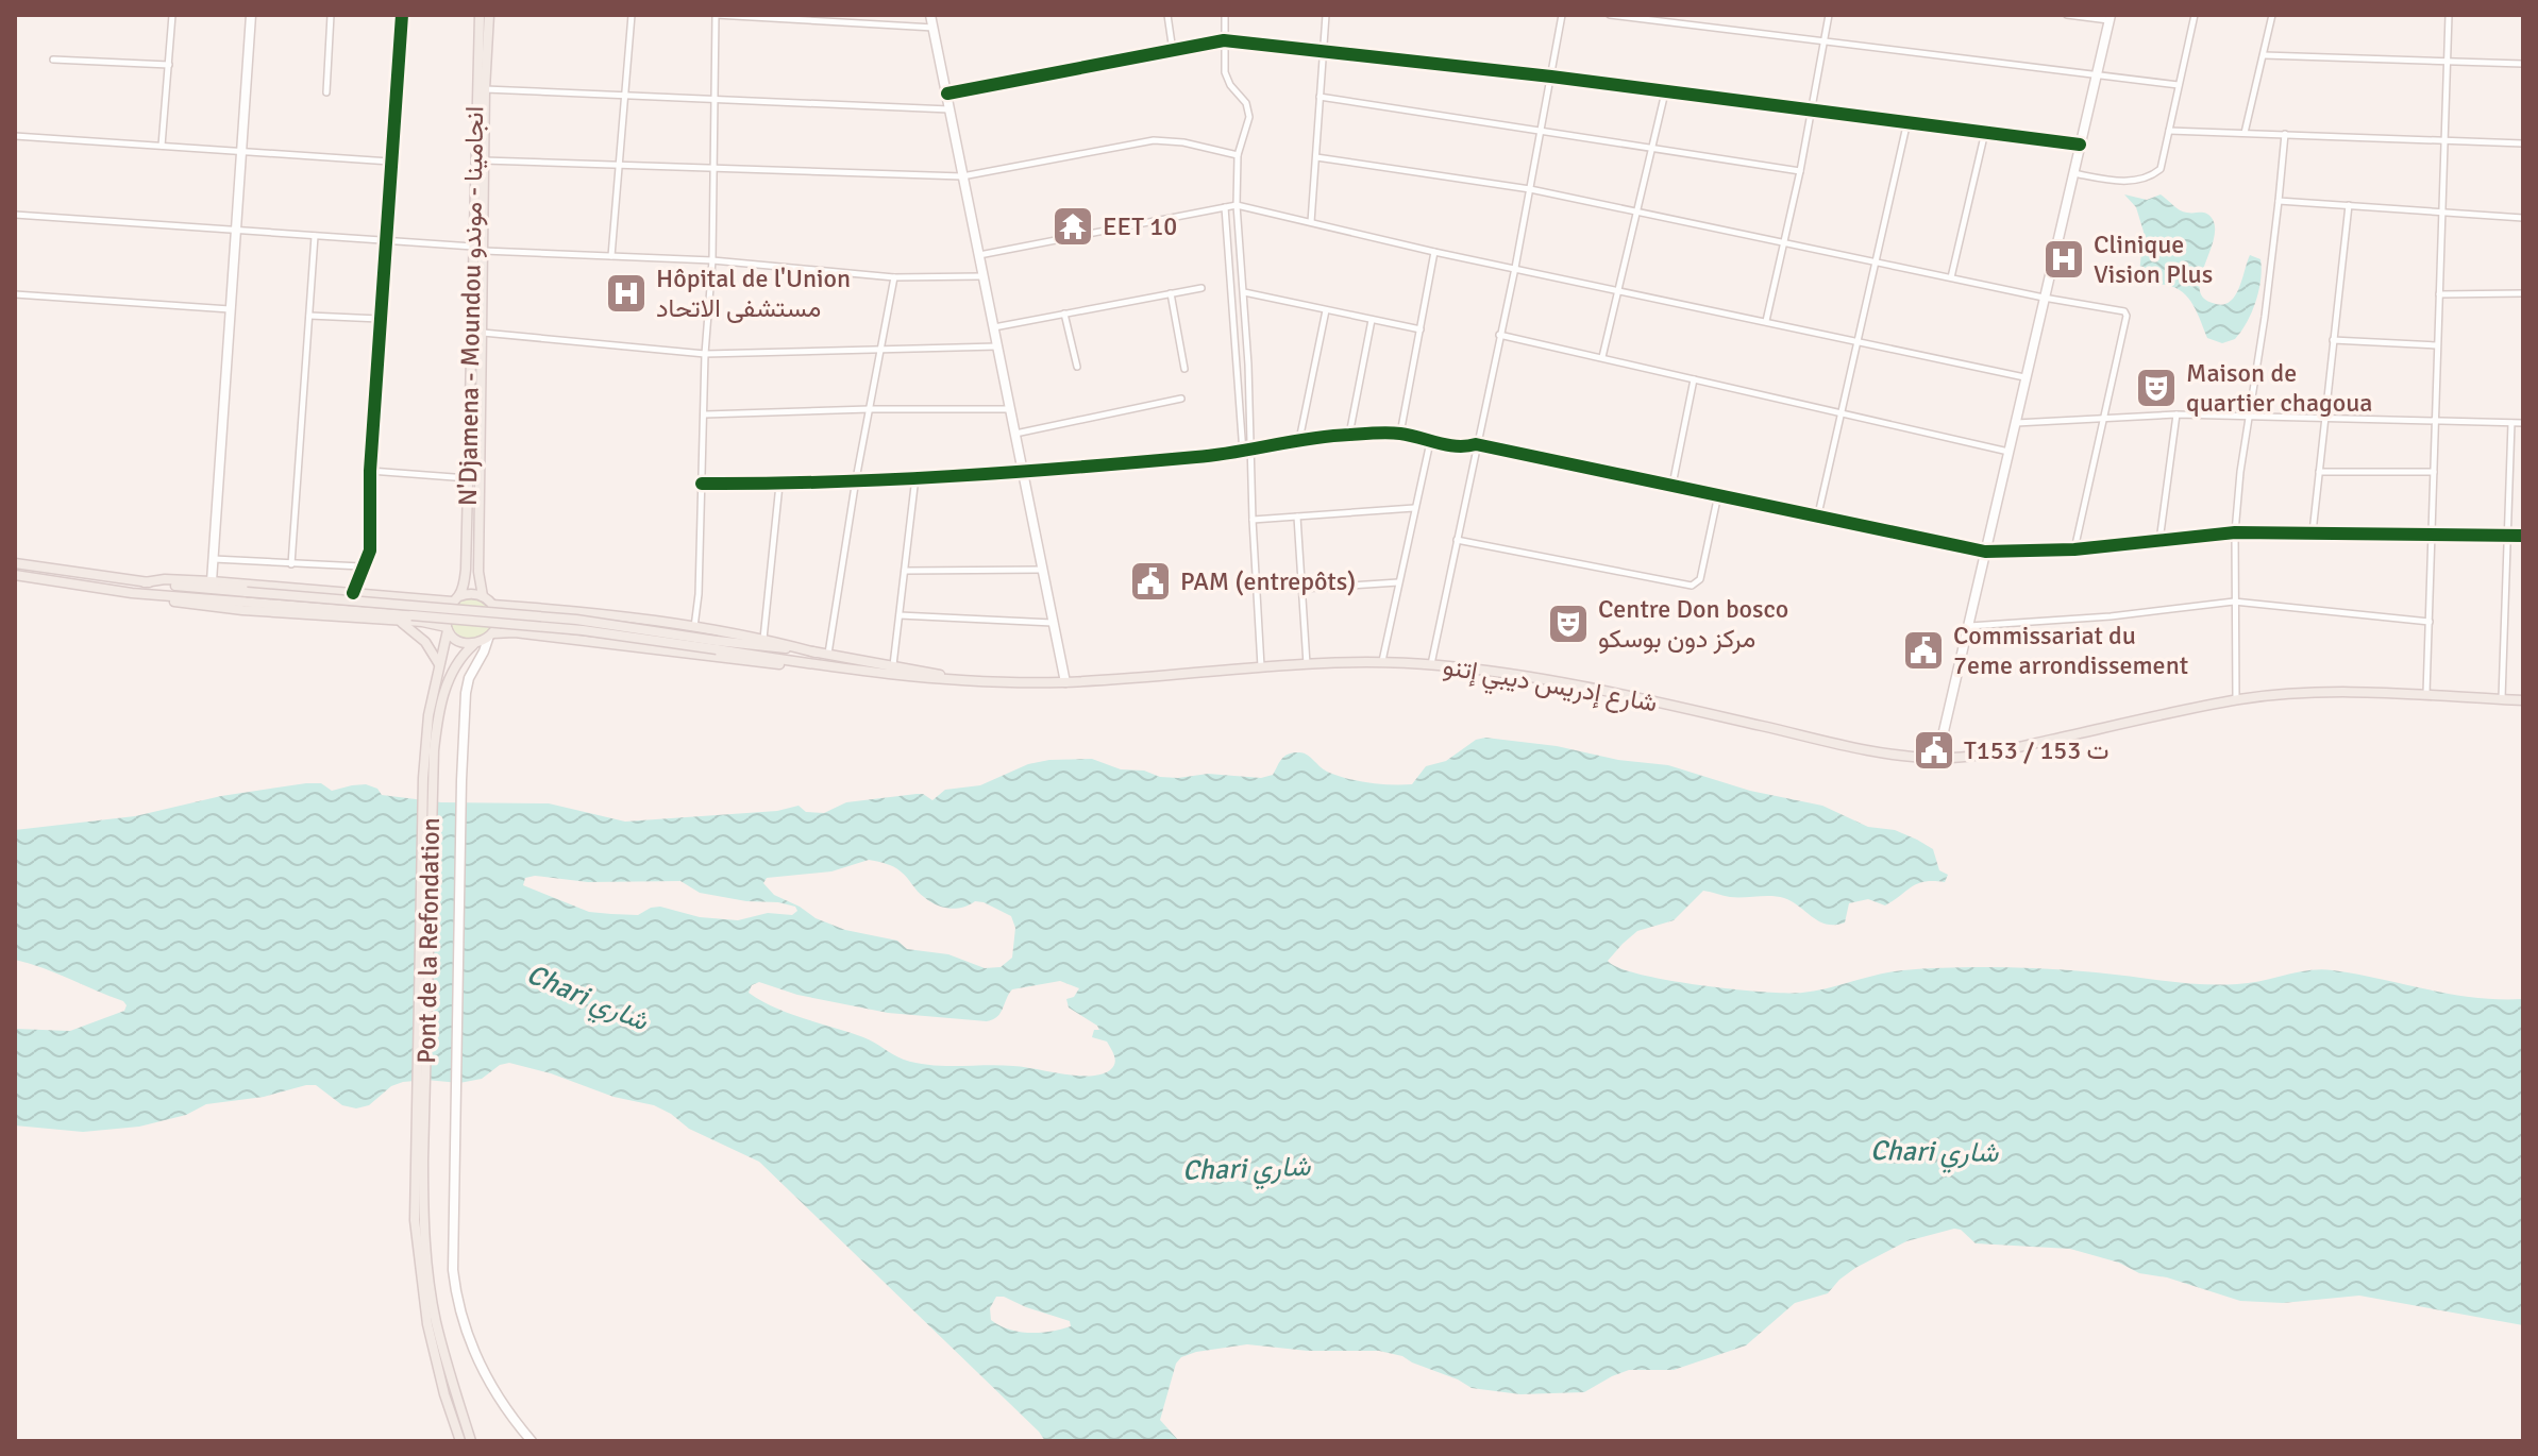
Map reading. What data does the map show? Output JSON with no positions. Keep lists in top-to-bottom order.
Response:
{
  "streets": {
    "main road": ["N'Djamena - Moundou انجامينا - موندو", "شارع إدريس ديبي إتنو", "Pont de la Refondation"]
  },
  "water": ["Chari شاري"],
  "places": {
    "temple": ["EET 10"],
    "hospital": ["Clinique Vision Plus", "Hôpital de l'Union مستشفى الاتحاد"],
    "theatre": ["Maison de quartier chagoua", "Centre Don bosco مركز دون بوسكو"],
    "public building": ["PAM (entrepôts)", "Commissariat du 7eme arrondissement", "T153 / ت 153"]
  }
}
